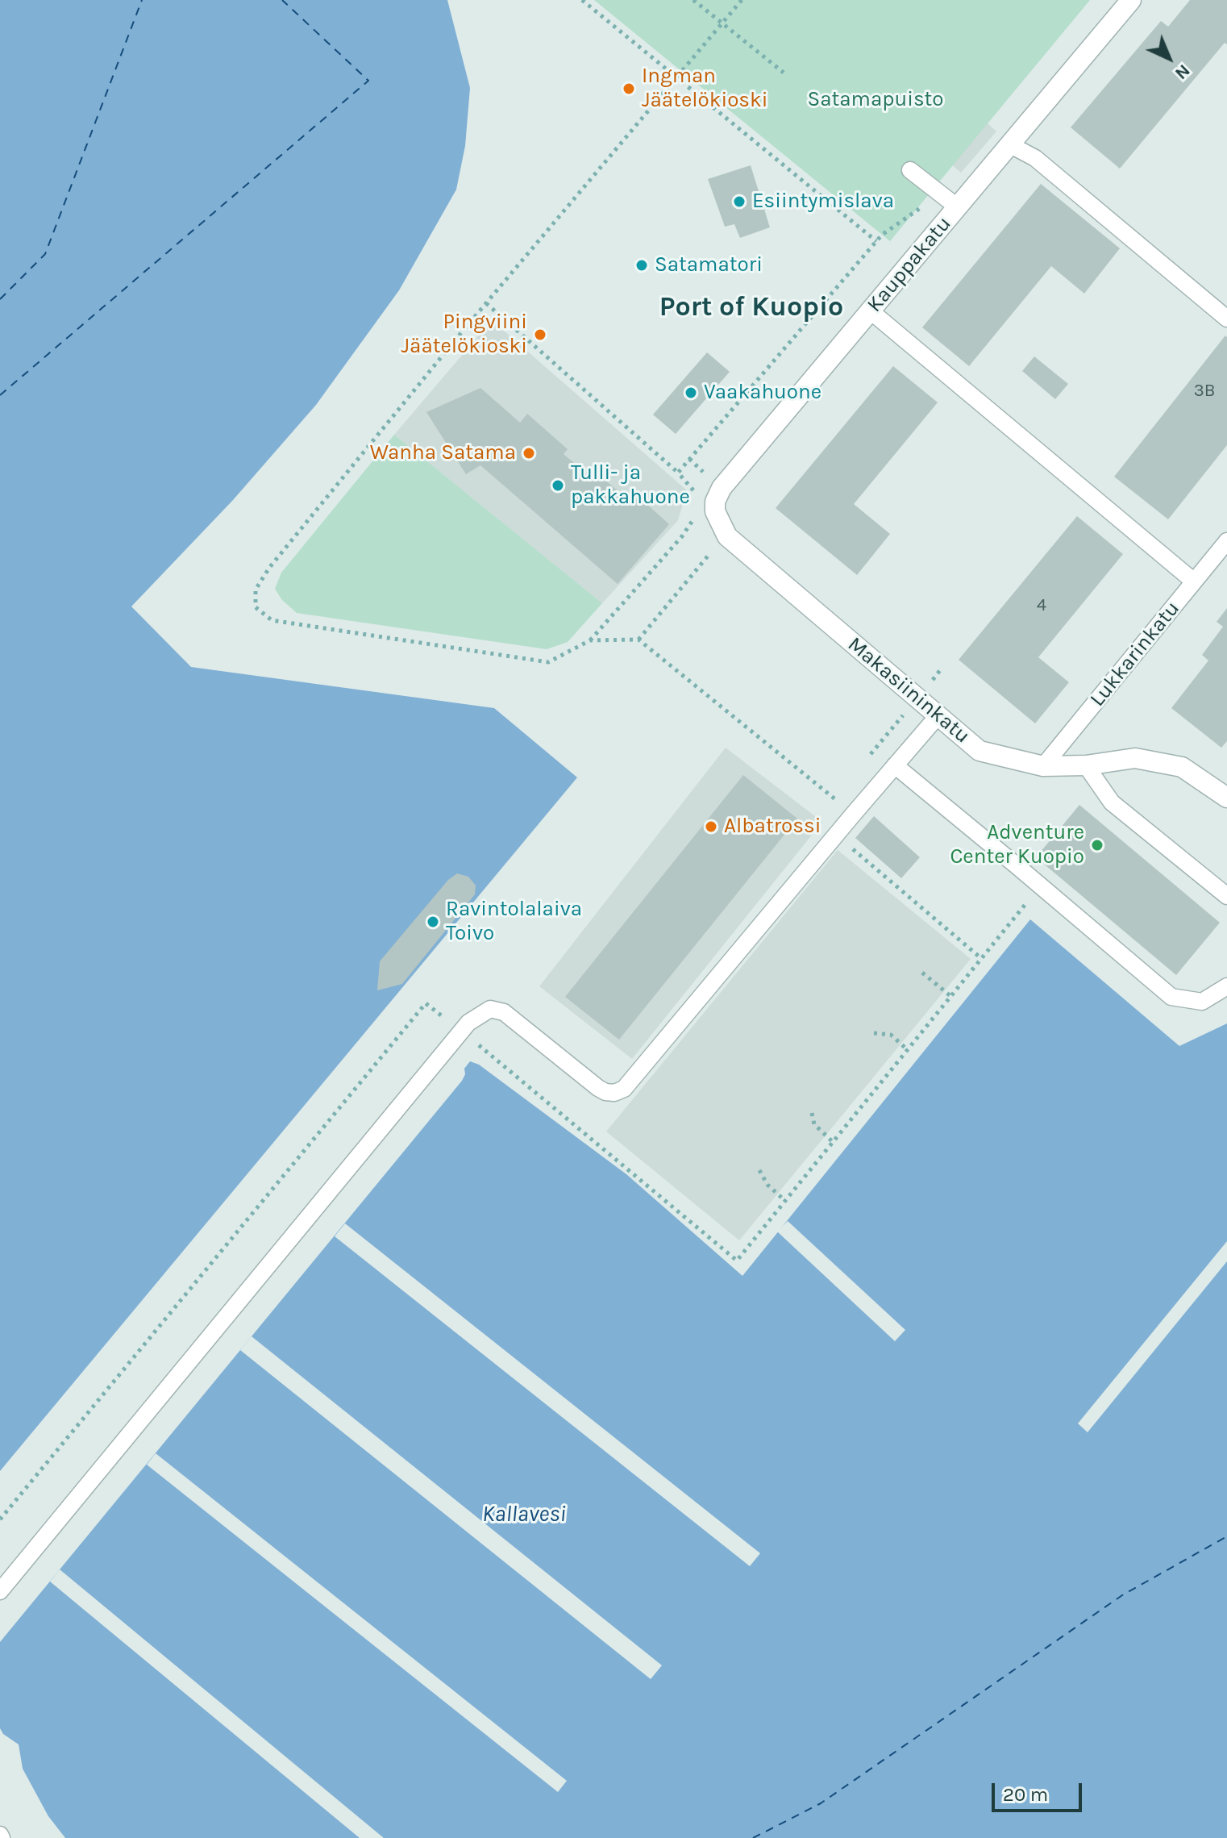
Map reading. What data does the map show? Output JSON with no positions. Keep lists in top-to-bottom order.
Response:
{
  "streets": {
    "street": ["Kauppakatu", "Makasiininkatu"],
    "lane": ["Lukkarinkatu"]
  },
  "crossings": [
    ["Kauppakatu", "Makasiininkatu"],
    ["Lukkarinkatu", "Makasiininkatu"]
  ],
  "districts": ["Port of Kuopio"],
  "water": ["Kallavesi"],
  "parks": ["Satamapuisto"],
  "places": [
    "Ingman Jäätelökioski",
    "Esiintymislava",
    "Satamatori",
    "Pingviini Jäätelökioski",
    "Vaakahuone",
    "Wanha Satama",
    "Tulli- ja pakkahuone",
    "Albatrossi",
    "Adventure Center Kuopio",
    "Ravintolalaiva Toivo"
  ],
  "house_numbers": ["3B", "4"],
  "scale_bar": "20 m",
  "north": "bottom right"
}
